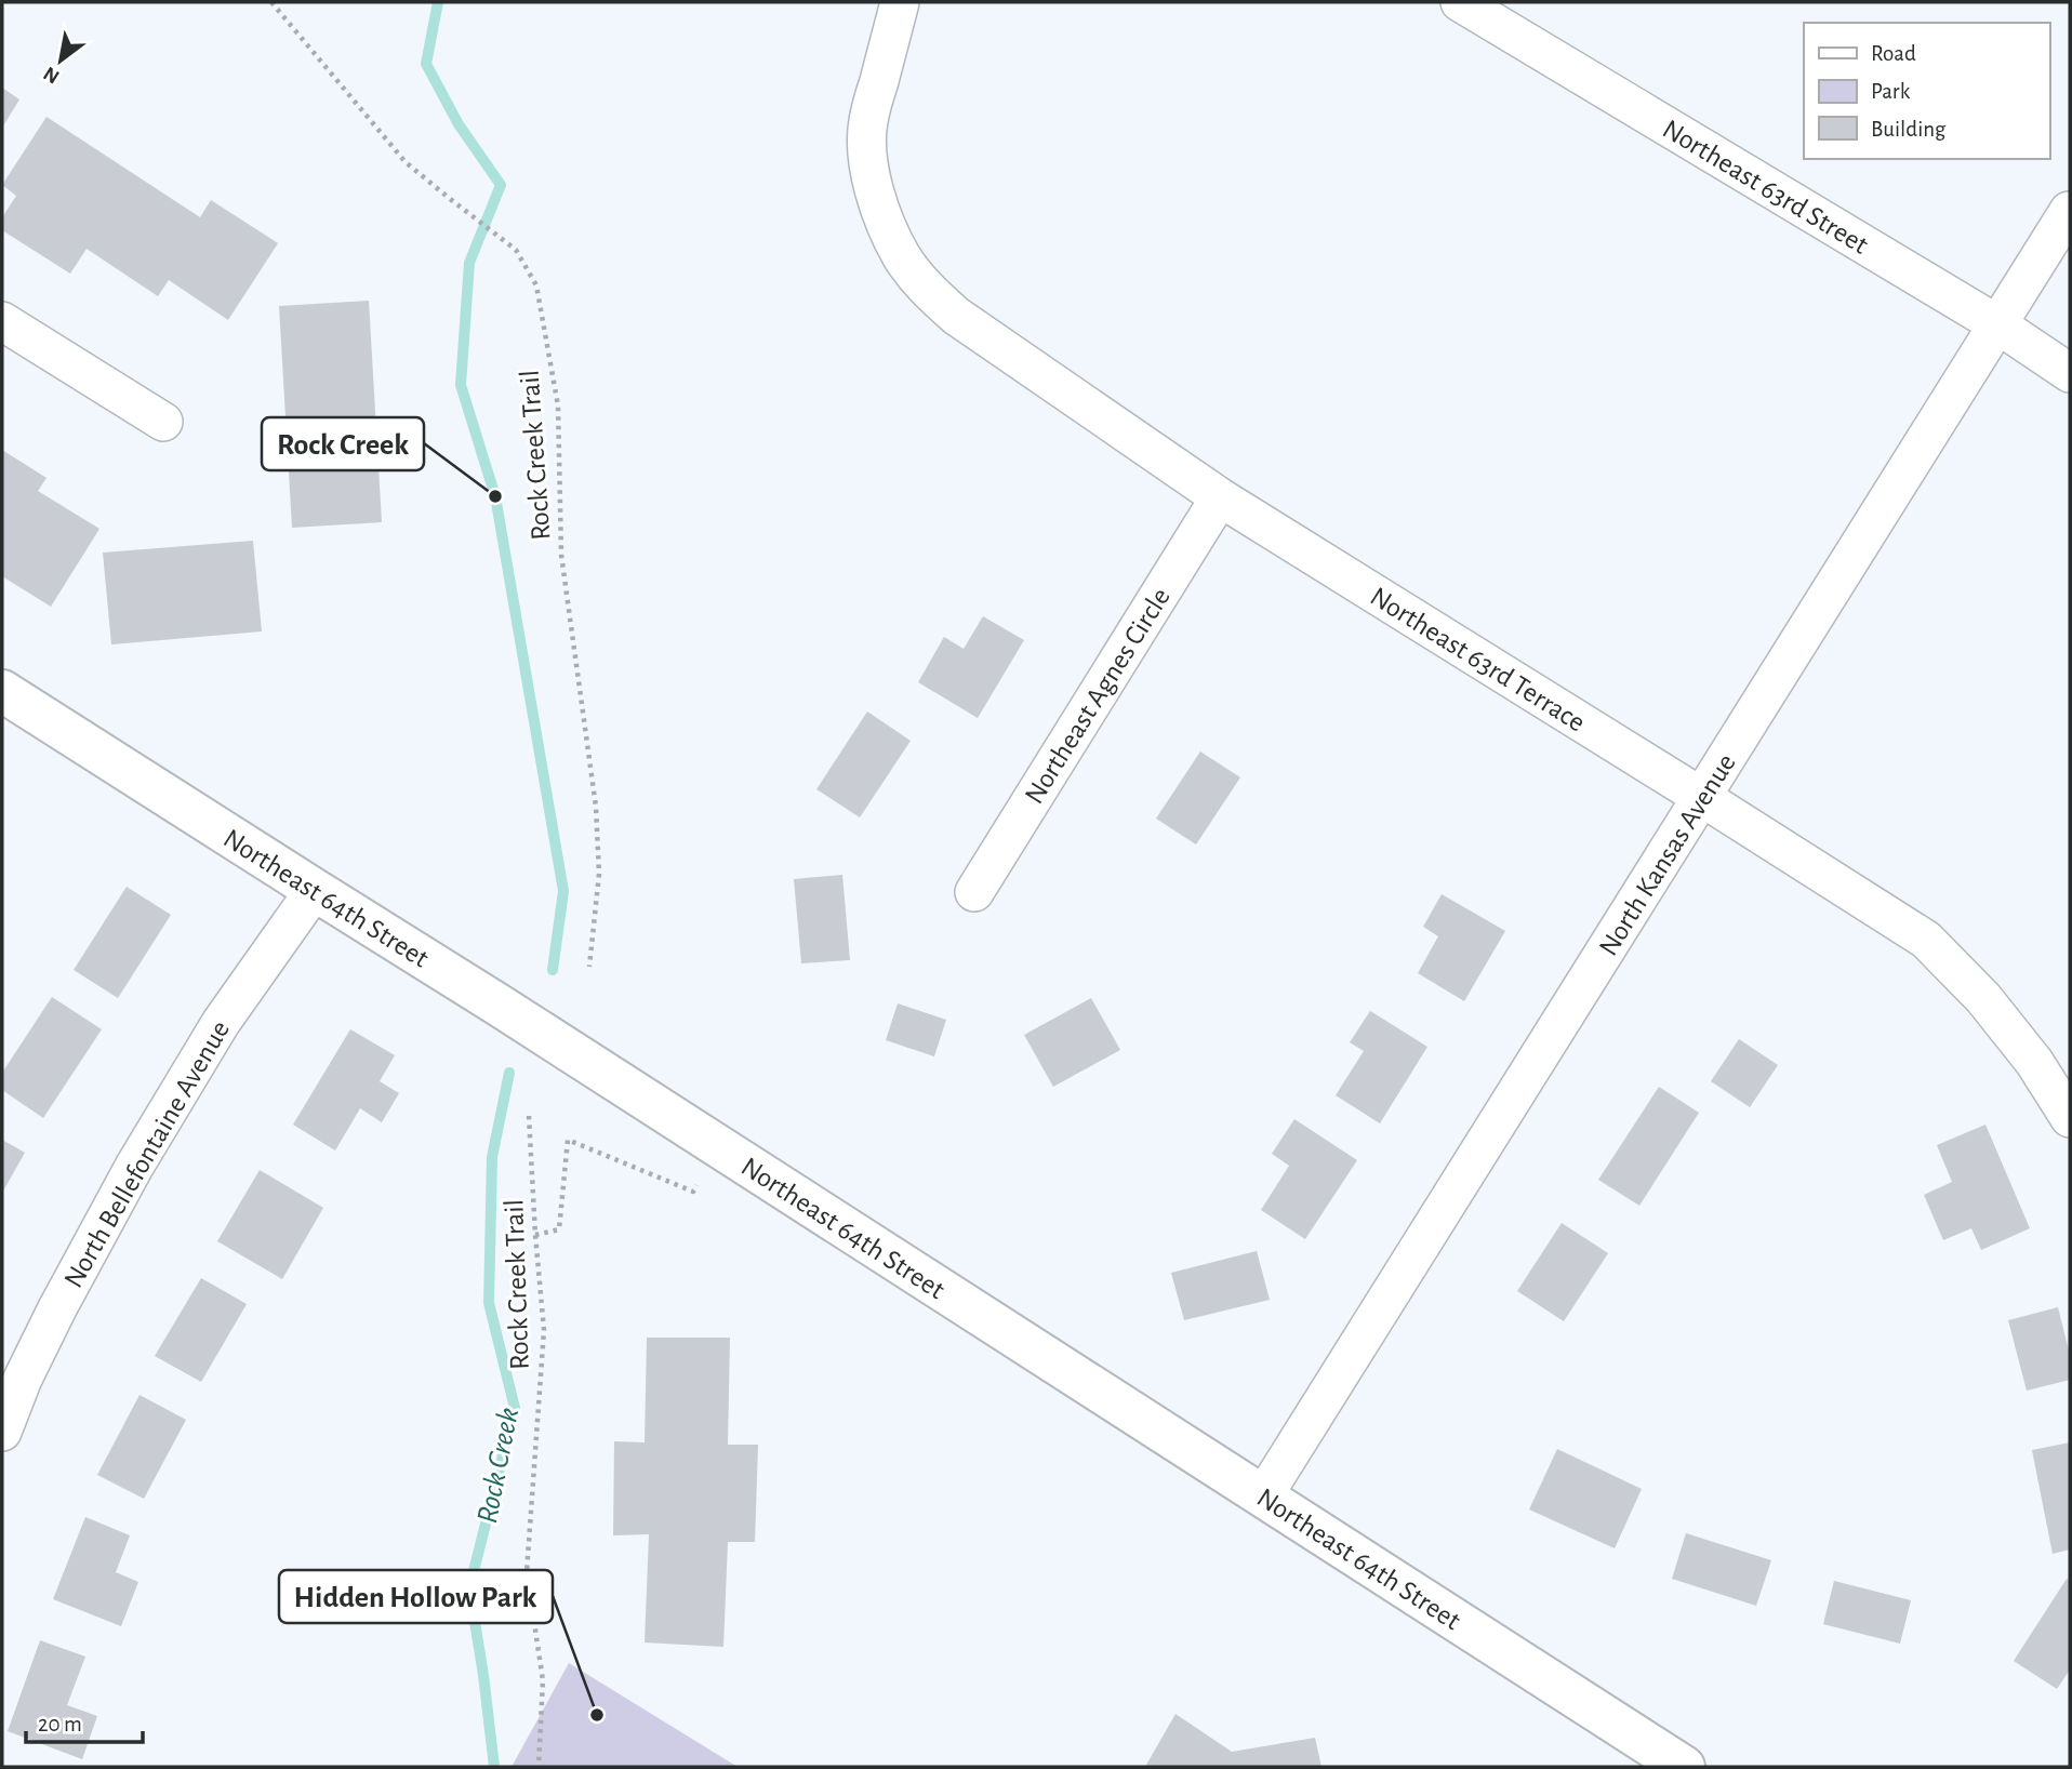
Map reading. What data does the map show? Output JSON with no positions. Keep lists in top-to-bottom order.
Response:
{
  "streets": {
    "street": [
      "Northeast 63rd Street",
      "Northeast 63rd Terrace",
      "Northeast Agnes Circle",
      "North Kansas Avenue",
      "Northeast 64th Street",
      "North Bellefontaine Avenue"
    ],
    "path": ["Rock Creek Trail"]
  },
  "crossings": [
    ["Northeast 63rd Street", "North Kansas Avenue"],
    ["Northeast 63rd Terrace", "Northeast Agnes Circle"],
    ["Northeast 63rd Terrace", "North Kansas Avenue"],
    ["North Kansas Avenue", "Northeast 64th Street"],
    ["Northeast 64th Street", "North Bellefontaine Avenue"]
  ],
  "water": ["Rock Creek"],
  "places": ["Rock Creek", "Hidden Hollow Park"],
  "legend": ["Road", "Park", "Building"],
  "scale_bar": "20 m",
  "north": "bottom left"
}
